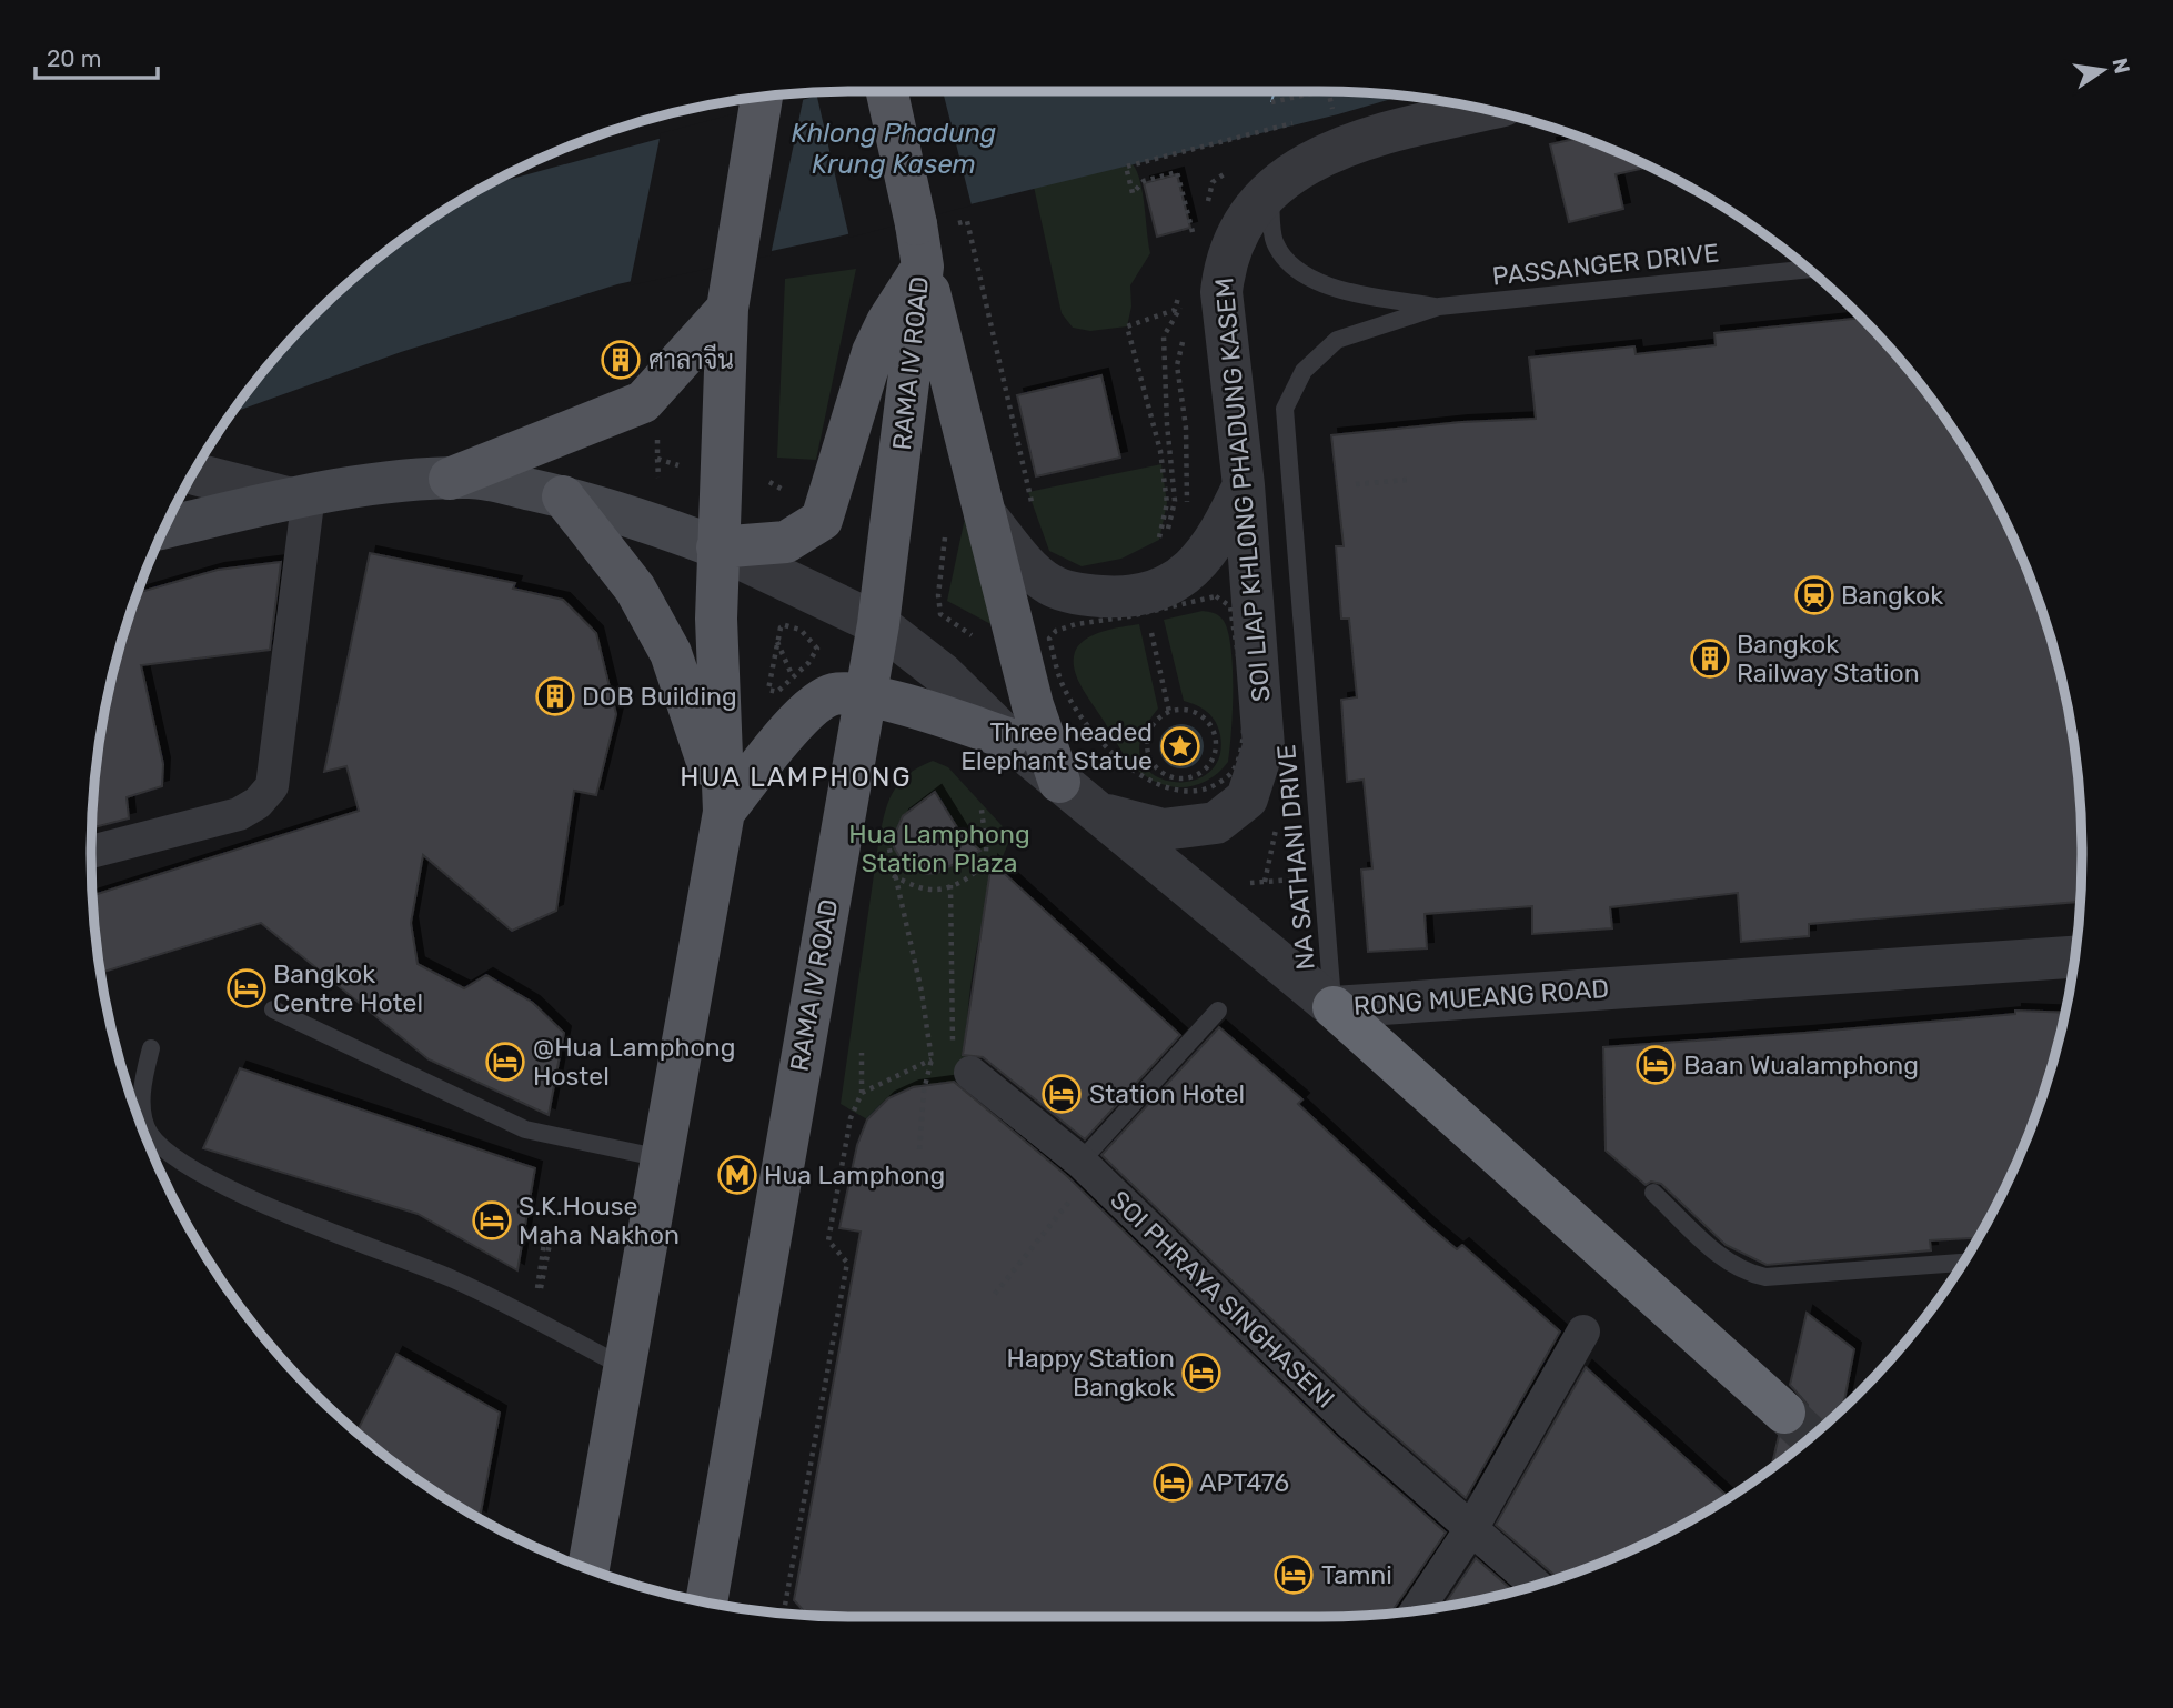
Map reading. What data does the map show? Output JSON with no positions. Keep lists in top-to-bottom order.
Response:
{
  "streets": {
    "main road": ["RAMA IV ROAD"],
    "street": ["SOI LIAP KHLONG PHADUNG KASEM", "RONG MUEANG ROAD", "SOI PHRAYA SINGHASENI"],
    "lane": ["PASSANGER DRIVE", "NA SATHANI DRIVE"]
  },
  "crossings": [
    ["PASSANGER DRIVE", "SOI LIAP KHLONG PHADUNG KASEM"],
    ["PASSANGER DRIVE", "NA SATHANI DRIVE"],
    ["RAMA IV ROAD", "RONG MUEANG ROAD"],
    ["SOI LIAP KHLONG PHADUNG KASEM", "RONG MUEANG ROAD"],
    ["NA SATHANI DRIVE", "RONG MUEANG ROAD"]
  ],
  "districts": ["HUA LAMPHONG"],
  "water": ["Khlong Phadung Krung Kasem"],
  "parks": ["Hua Lamphong Station Plaza"],
  "places": {
    "building": ["ศาลาจีน", "Bangkok Railway Station", "DOB Building"],
    "station": ["Bangkok"],
    "place": ["Three headed Elephant Statue"],
    "hotel": [
      "Bangkok Centre Hotel",
      "@Hua Lamphong Hostel",
      "Baan Wualamphong",
      "Station Hotel",
      "S.K.House Maha Nakhon",
      "Happy Station Bangkok",
      "APT476",
      "Tamni"
    ],
    "metro station": ["Hua Lamphong"]
  },
  "scale_bar": "20 m",
  "north": "right"
}
